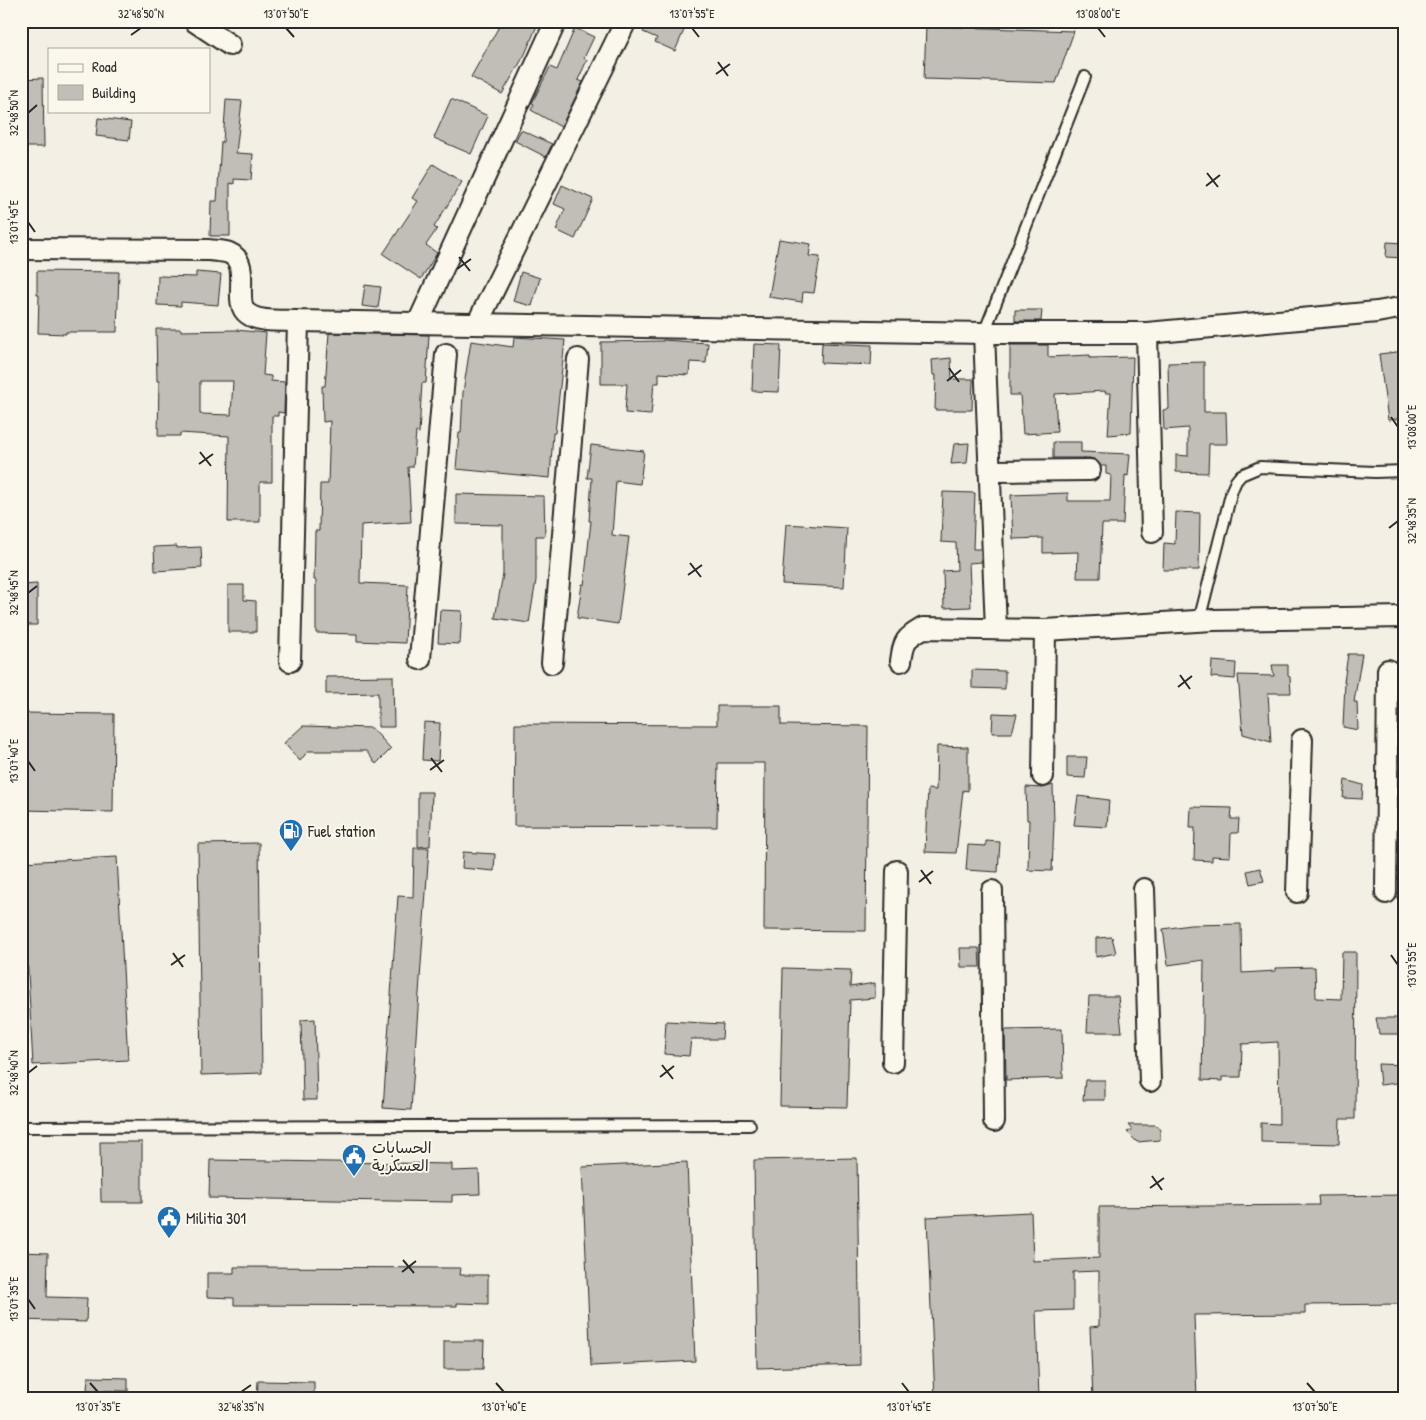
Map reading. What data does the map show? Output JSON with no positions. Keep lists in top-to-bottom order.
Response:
{
  "places": {
    "fuel station": ["Fuel station"],
    "public building": ["الحسابات العسكرية", "Militia 301"]
  },
  "legend": ["Road", "Building"],
  "coordinates": [
    "32°48'50\"N",
    "13°07'50\"E",
    "13°07'55\"E",
    "13°08'00\"E",
    "13°07'45\"E",
    "32°48'35\"N",
    "32°48'45\"N",
    "13°07'40\"E",
    "32°48'40\"N",
    "13°07'35\"E"
  ]
}
